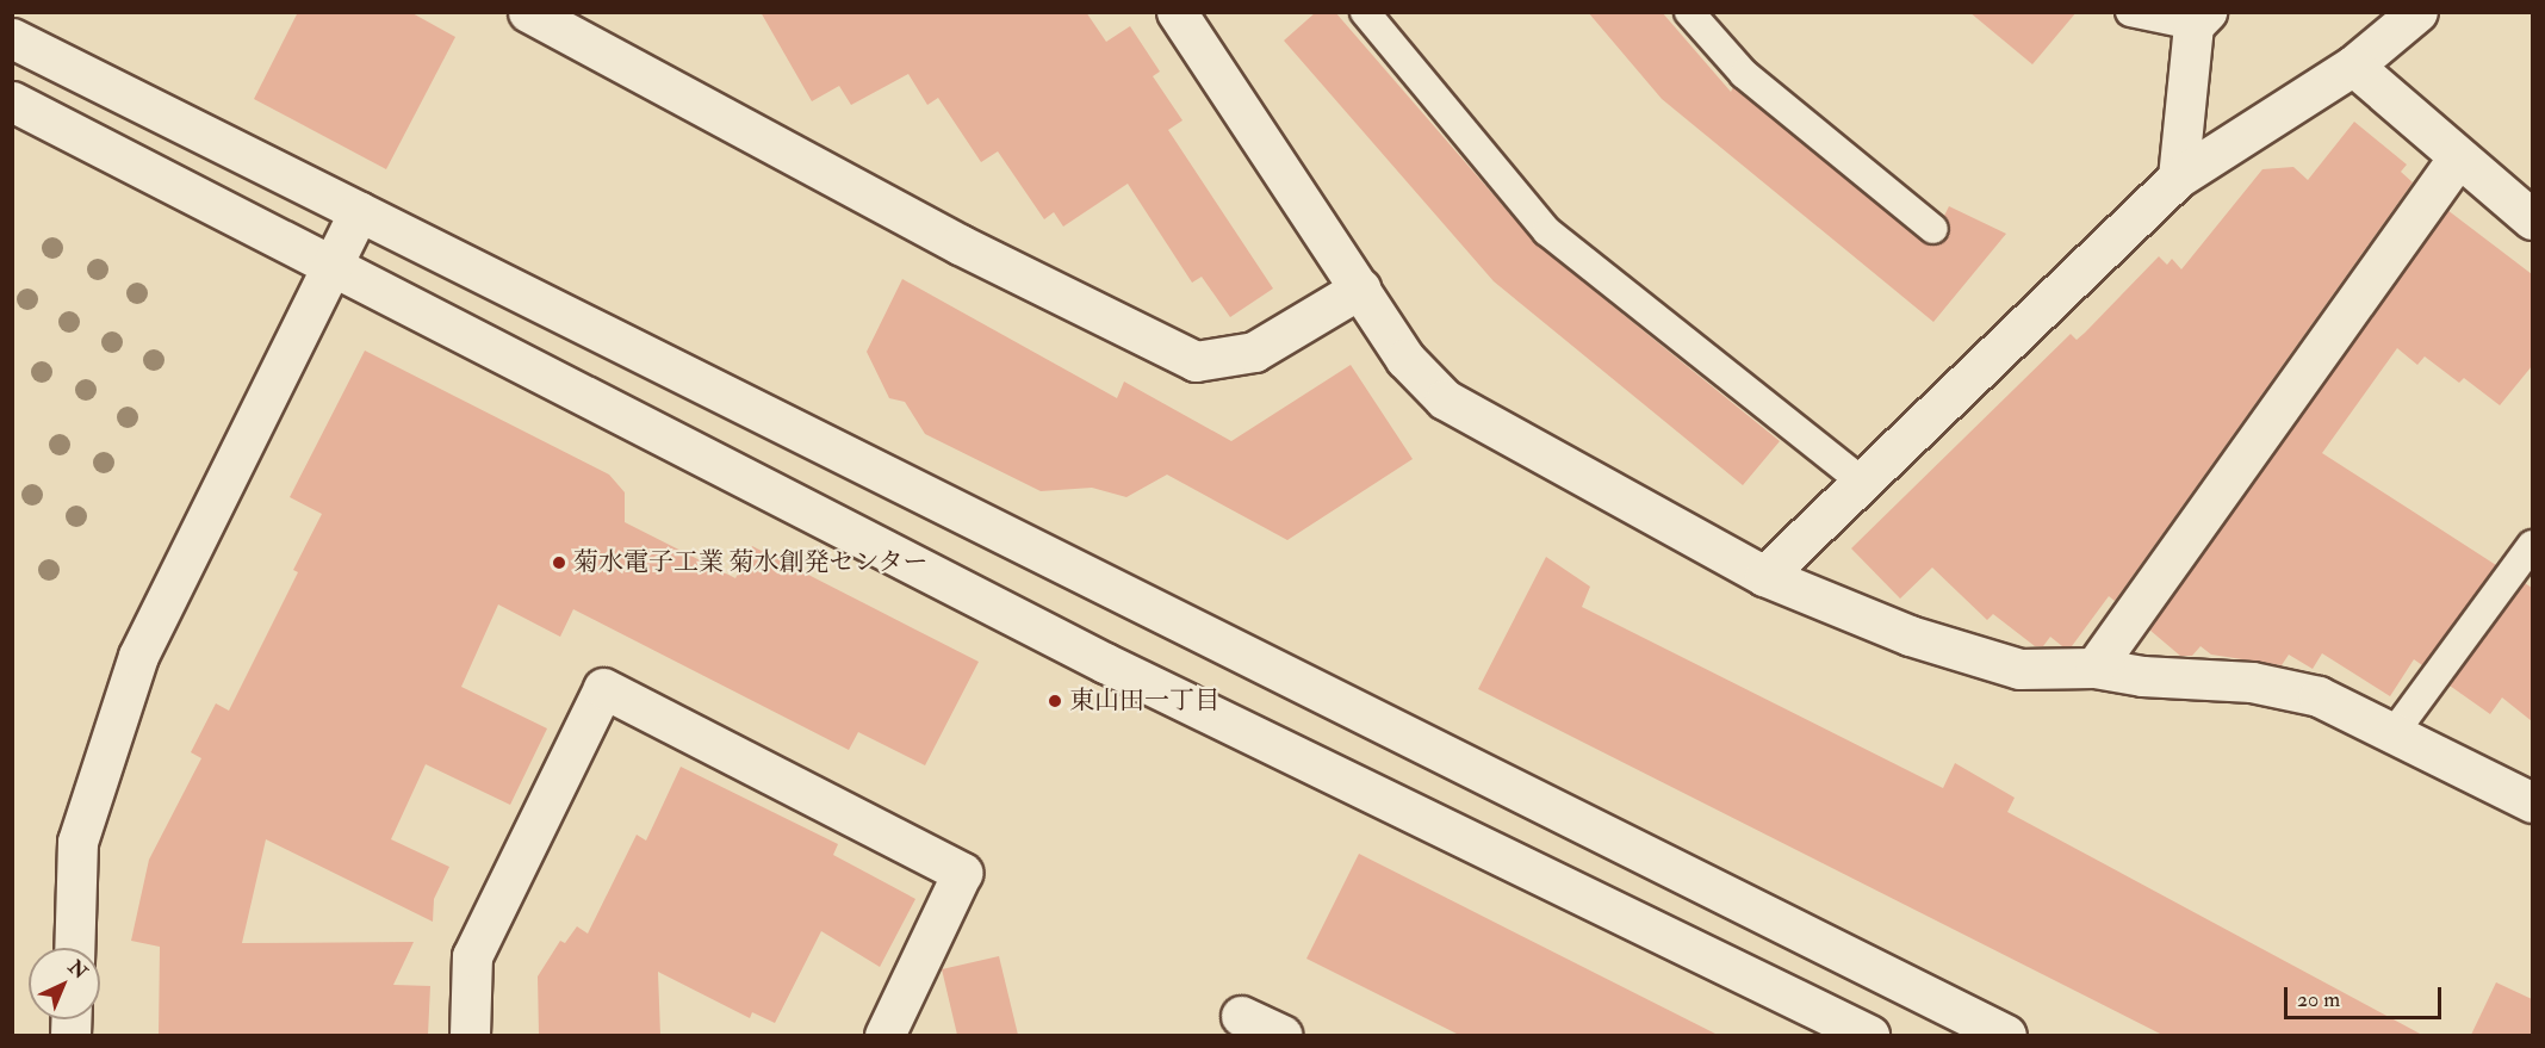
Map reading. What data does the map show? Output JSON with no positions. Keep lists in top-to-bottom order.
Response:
{
  "places": ["菊水電子工業 菊水創発センター", "東山田一丁目"],
  "scale_bar": "20 m",
  "north": "top right"
}
